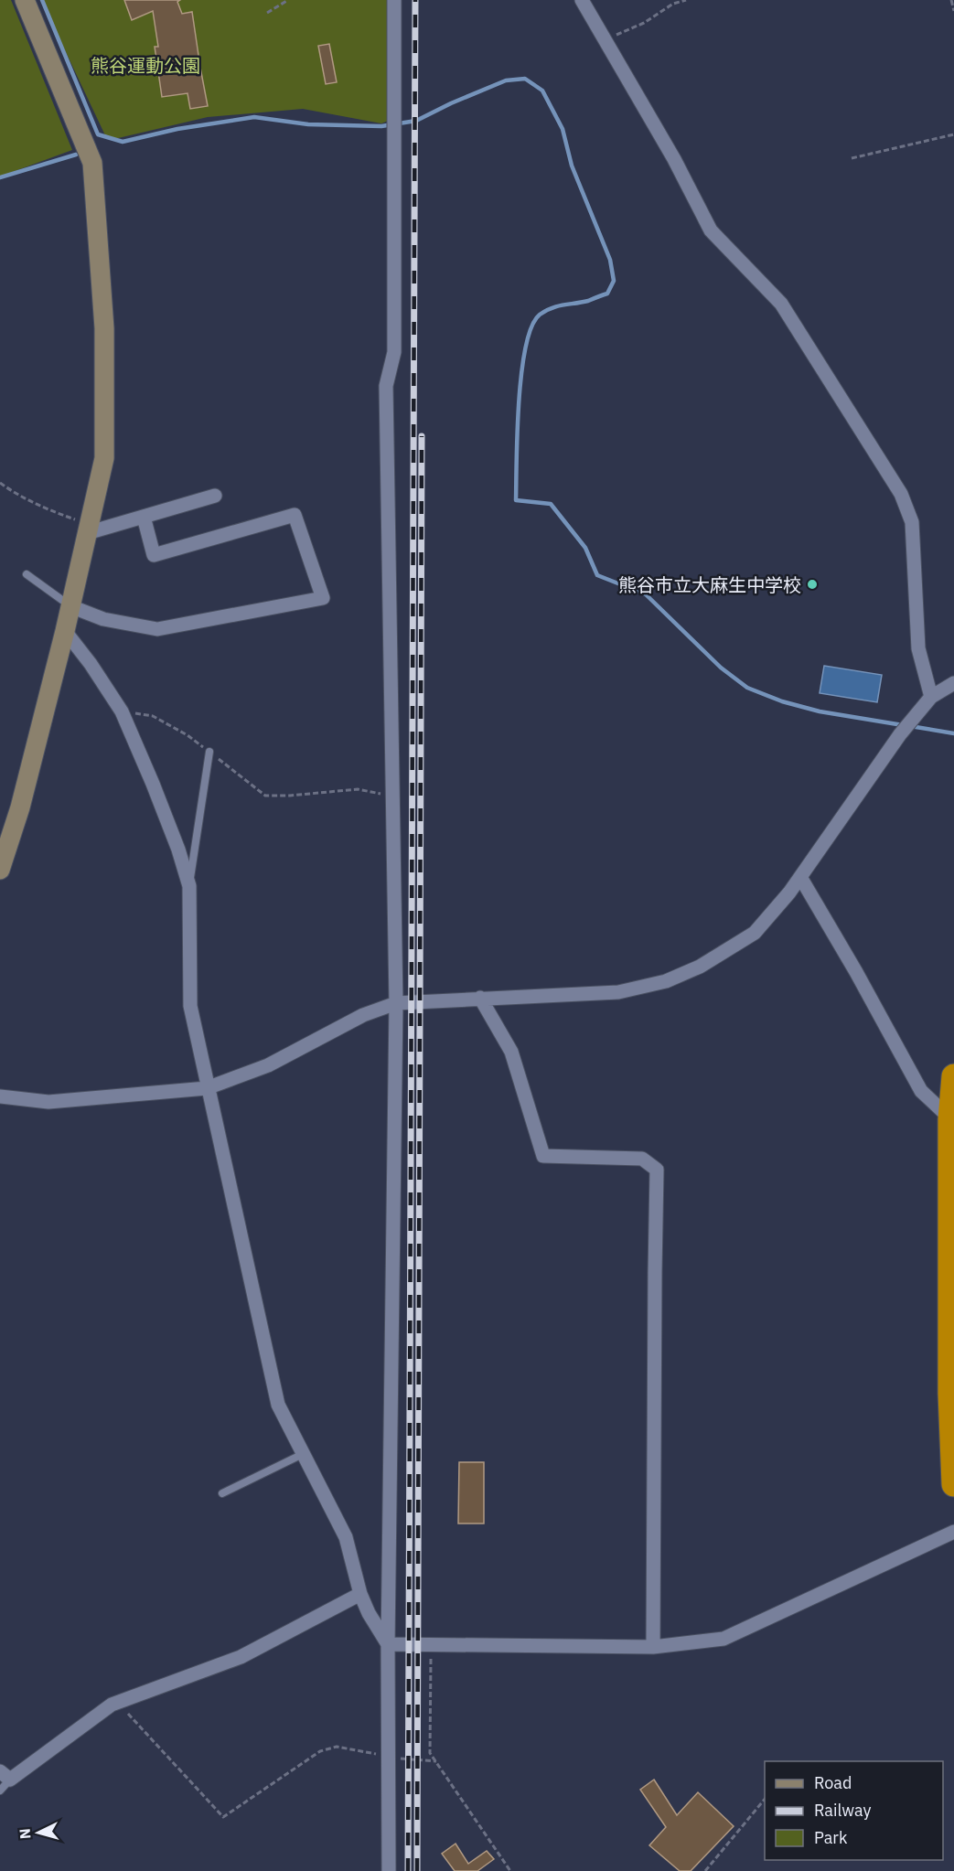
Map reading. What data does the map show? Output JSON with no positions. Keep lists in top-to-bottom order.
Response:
{
  "parks": ["熊谷運動公園"],
  "places": ["熊谷市立大麻生中学校"],
  "legend": ["Road", "Railway", "Park"],
  "north": "left"
}
